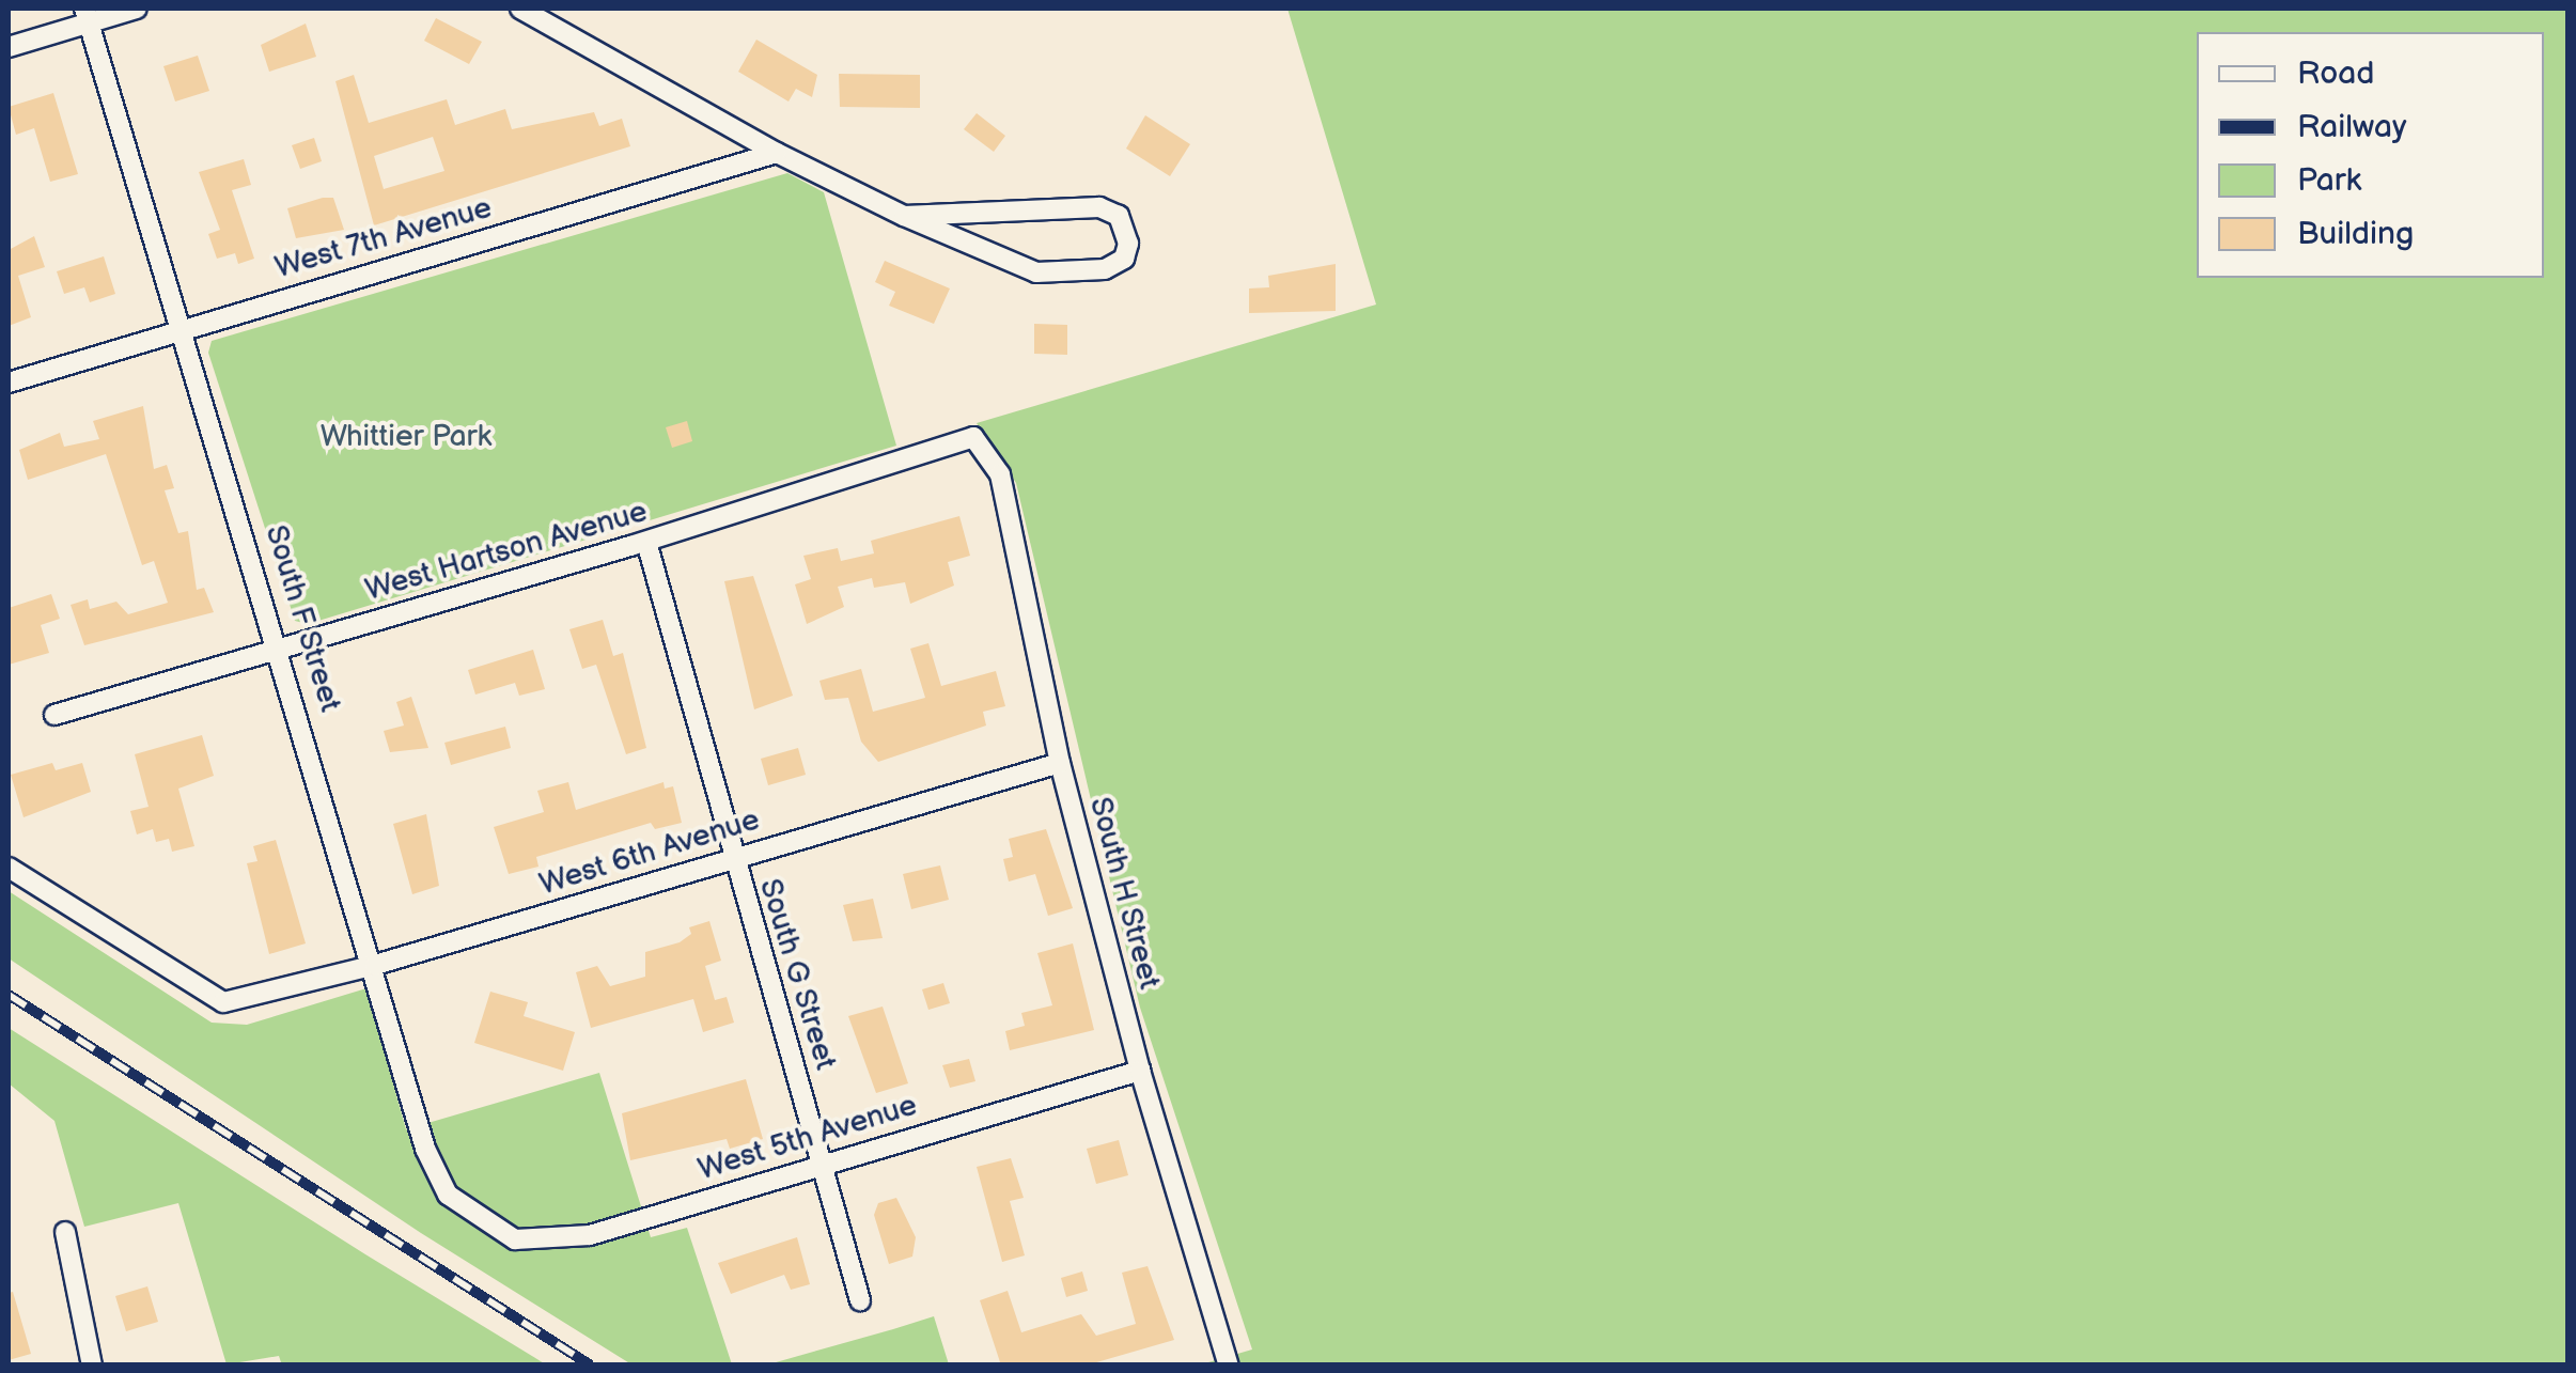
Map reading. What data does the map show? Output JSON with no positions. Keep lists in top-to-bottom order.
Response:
{
  "streets": {
    "street": [
      "West 7th Avenue",
      "West Hartson Avenue",
      "South F Street",
      "West 6th Avenue",
      "South H Street",
      "South G Street",
      "West 5th Avenue"
    ]
  },
  "crossings": [
    ["West 7th Avenue", "South F Street"],
    ["West Hartson Avenue", "South F Street"],
    ["West Hartson Avenue", "South H Street"],
    ["West Hartson Avenue", "South G Street"],
    ["South F Street", "West 6th Avenue"],
    ["South F Street", "West 5th Avenue"],
    ["West 6th Avenue", "South H Street"],
    ["West 6th Avenue", "South G Street"],
    ["South H Street", "West 5th Avenue"],
    ["South G Street", "West 5th Avenue"]
  ],
  "parks": ["Whittier Park"],
  "legend": [
    "Road",
    "Railway",
    "Park",
    "Building"
  ]
}
